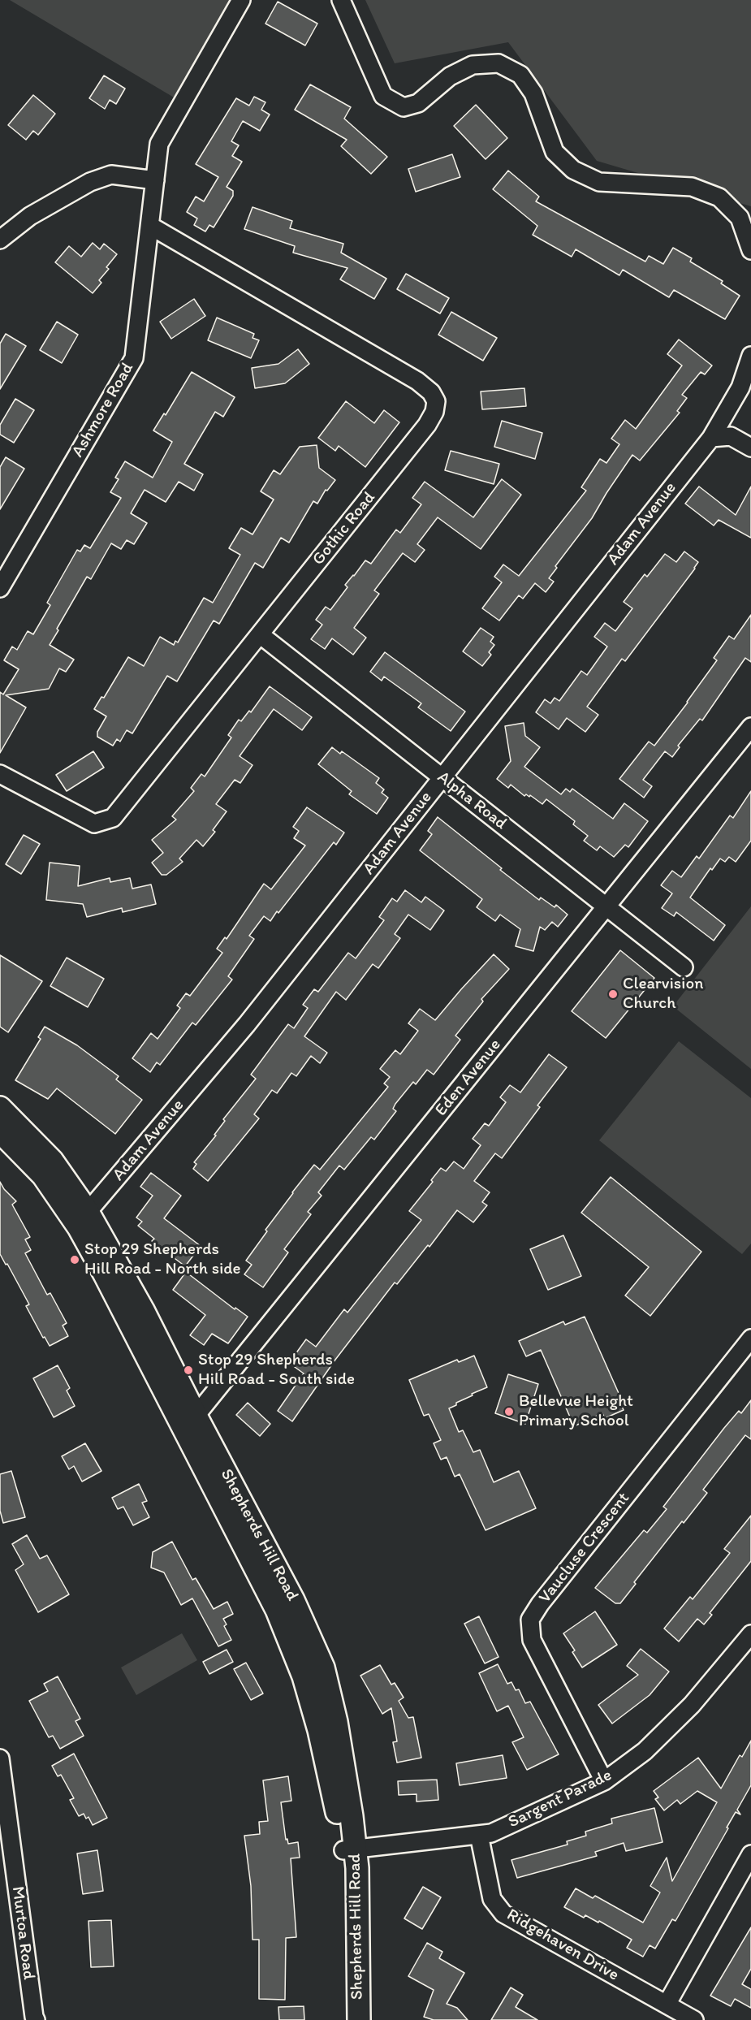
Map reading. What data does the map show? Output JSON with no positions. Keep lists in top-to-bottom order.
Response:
{
  "streets": {
    "main road": ["Shepherds Hill Road"],
    "street": [
      "Ashmore Road",
      "Adam Avenue",
      "Gothic Road",
      "Alpha Road",
      "Eden Avenue",
      "Vaucluse Crescent",
      "Sargent Parade",
      "Murtoa Road",
      "Ridgehaven Drive"
    ]
  },
  "crossings": [
    ["Ashmore Road", "Gothic Road"],
    ["Adam Avenue", "Alpha Road"],
    ["Adam Avenue", "Shepherds Hill Road"],
    ["Gothic Road", "Alpha Road"],
    ["Alpha Road", "Eden Avenue"],
    ["Eden Avenue", "Shepherds Hill Road"],
    ["Shepherds Hill Road", "Sargent Parade"],
    ["Vaucluse Crescent", "Sargent Parade"],
    ["Sargent Parade", "Ridgehaven Drive"]
  ],
  "places": [
    "Clearvision Church",
    "Stop 29 Shepherds Hill Road - North side",
    "Stop 29 Shepherds Hill Road - South side",
    "Bellevue Height Primary School"
  ]
}
